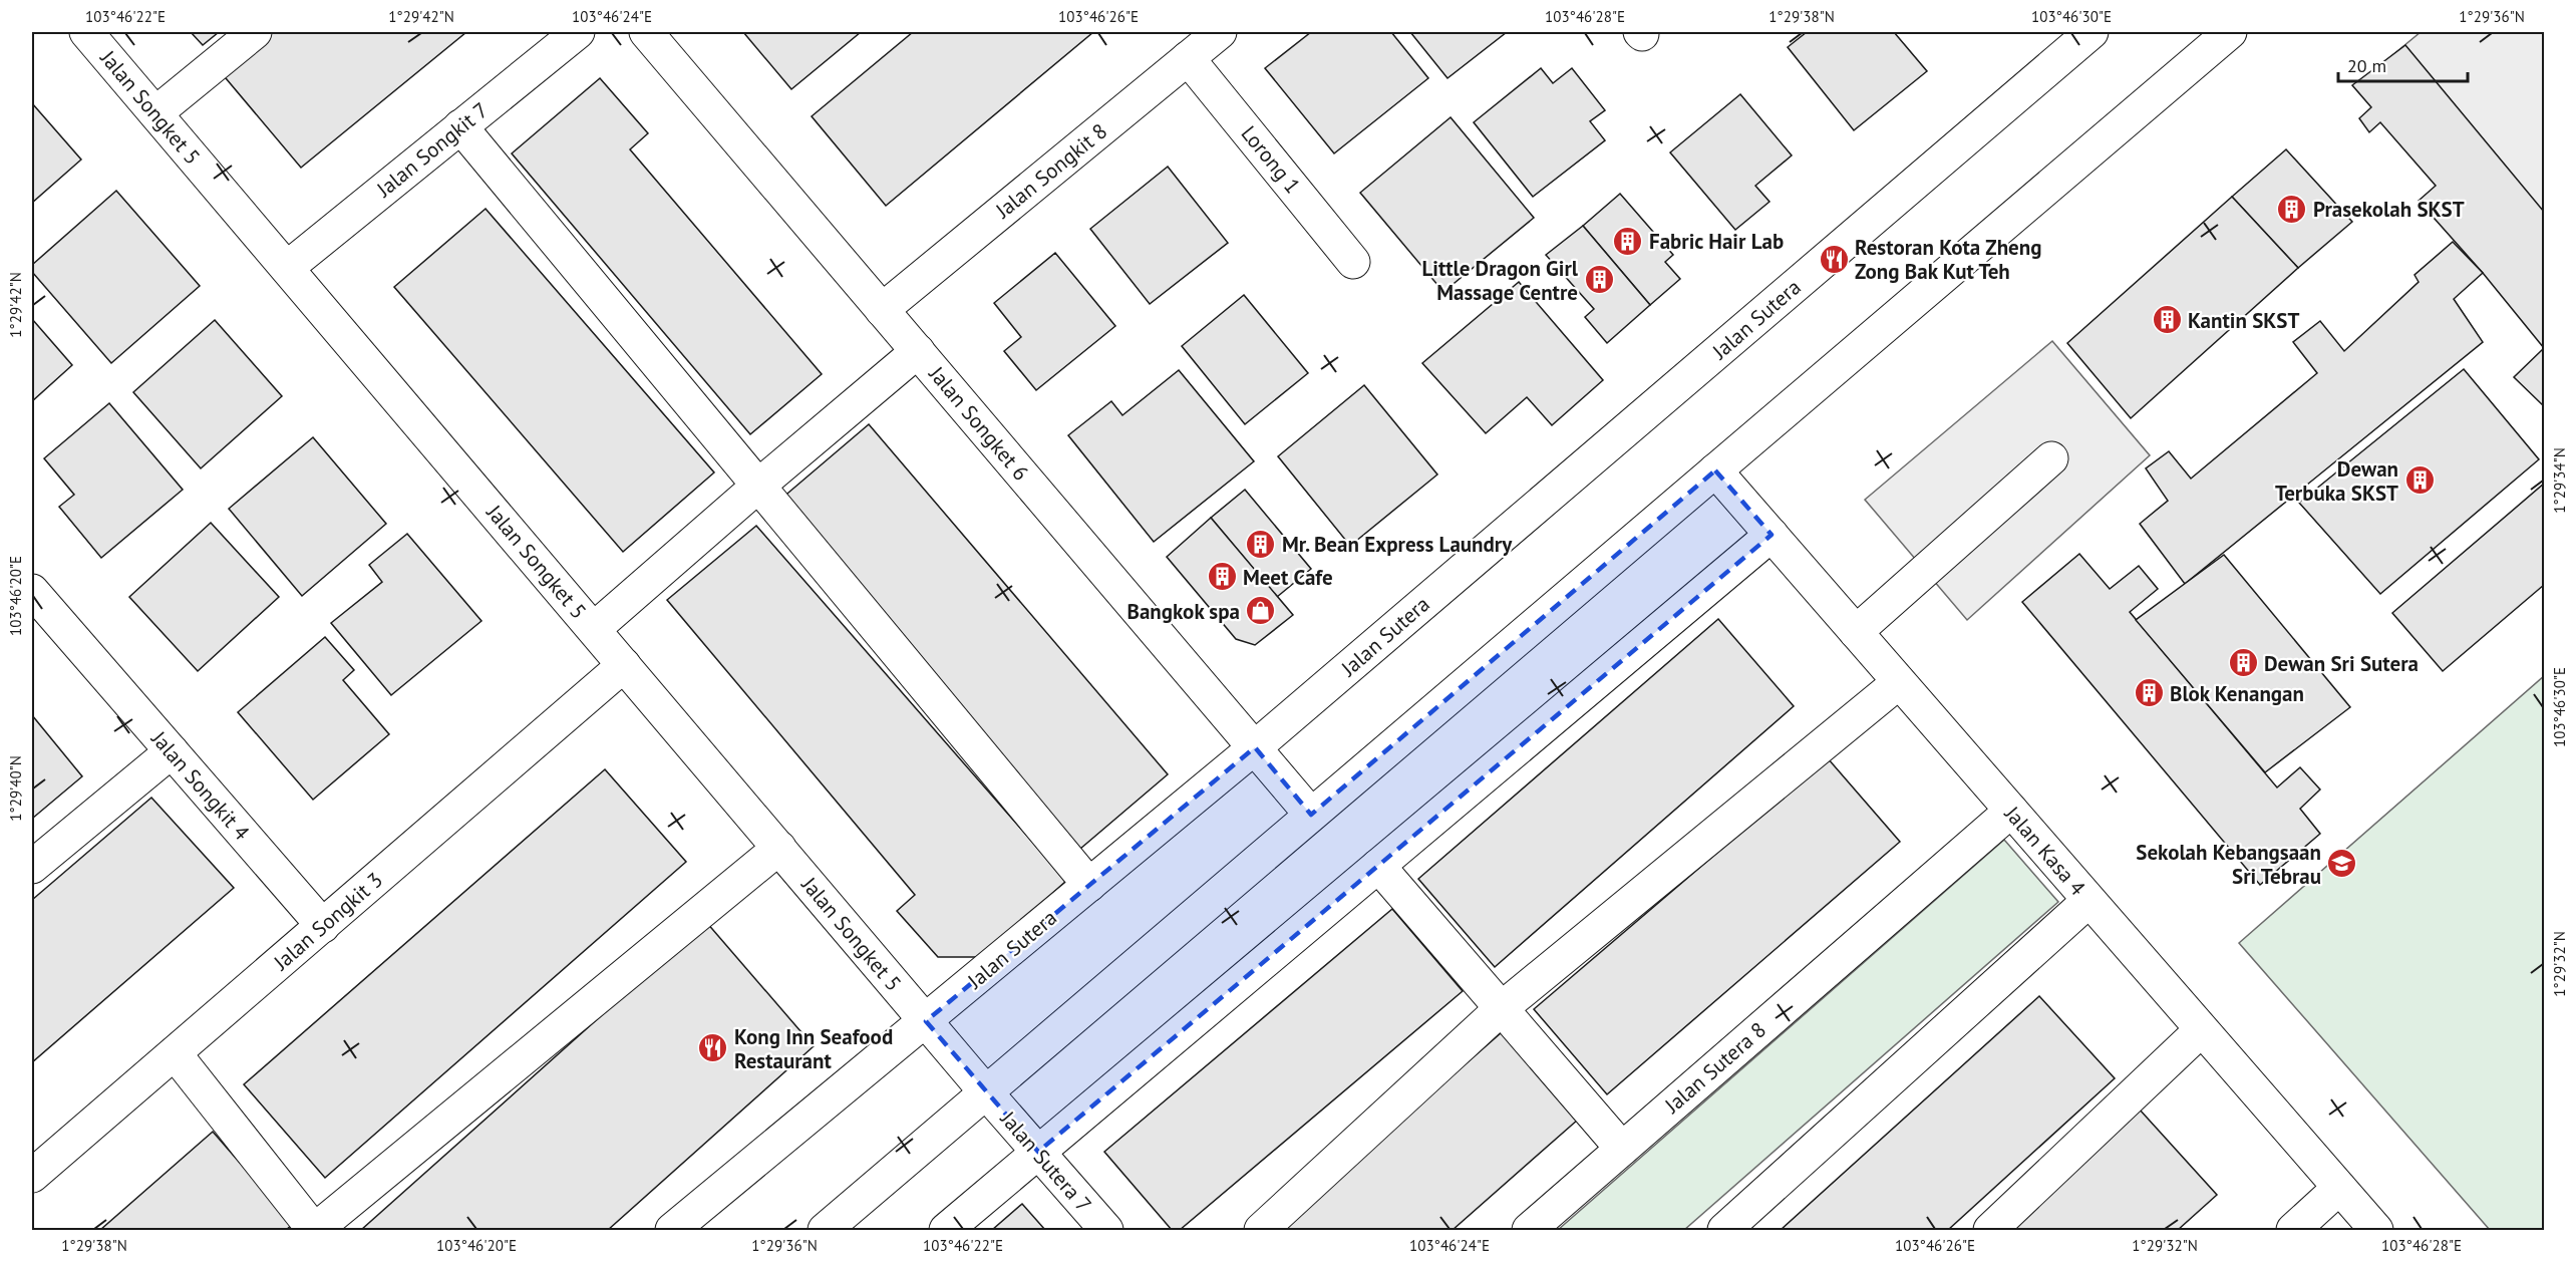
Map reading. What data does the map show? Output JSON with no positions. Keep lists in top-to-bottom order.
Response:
{
  "streets": {
    "street": [
      "Jalan Songket 5",
      "Jalan Songkit 7",
      "Lorong 1",
      "Jalan Songkit 8",
      "Jalan Sutera",
      "Jalan Songket 6",
      "Jalan Songkit 4",
      "Jalan Kasa 4",
      "Jalan Songkit 3",
      "Jalan Sutera 8",
      "Jalan Sutera 7"
    ]
  },
  "crossings": [
    ["Jalan Songket 5", "Jalan Songkit 7"],
    ["Jalan Songket 5", "Jalan Sutera"],
    ["Jalan Songket 5", "Jalan Songkit 3"],
    ["Jalan Songket 5", "Jalan Sutera 7"],
    ["Lorong 1", "Jalan Songkit 8"],
    ["Jalan Songkit 8", "Jalan Songket 6"],
    ["Jalan Sutera", "Jalan Songket 6"],
    ["Jalan Songkit 4", "Jalan Songkit 3"],
    ["Jalan Kasa 4", "Jalan Sutera 8"]
  ],
  "places": {
    "building": [
      "Prasekolah SKST",
      "Fabric Hair Lab",
      "Little Dragon Girl Massage Centre",
      "Kantin SKST",
      "Dewan Terbuka SKST",
      "Mr. Bean Express Laundry",
      "Meet Cafe",
      "Dewan Sri Sutera",
      "Blok Kenangan"
    ],
    "restaurant": ["Restoran Kota Zheng Zong Bak Kut Teh", "Kong Inn Seafood Restaurant"],
    "shop": ["Bangkok spa"],
    "school or university": ["Sekolah Kebangsaan Sri Tebrau"]
  },
  "scale_bar": "20 m",
  "coordinates": [
    "103°46'22\"E",
    "1°29'42\"N",
    "103°46'24\"E",
    "103°46'26\"E",
    "103°46'28\"E",
    "1°29'38\"N",
    "103°46'30\"E",
    "1°29'36\"N",
    "1°29'34\"N",
    "103°46'20\"E",
    "1°29'40\"N",
    "1°29'32\"N"
  ]
}
